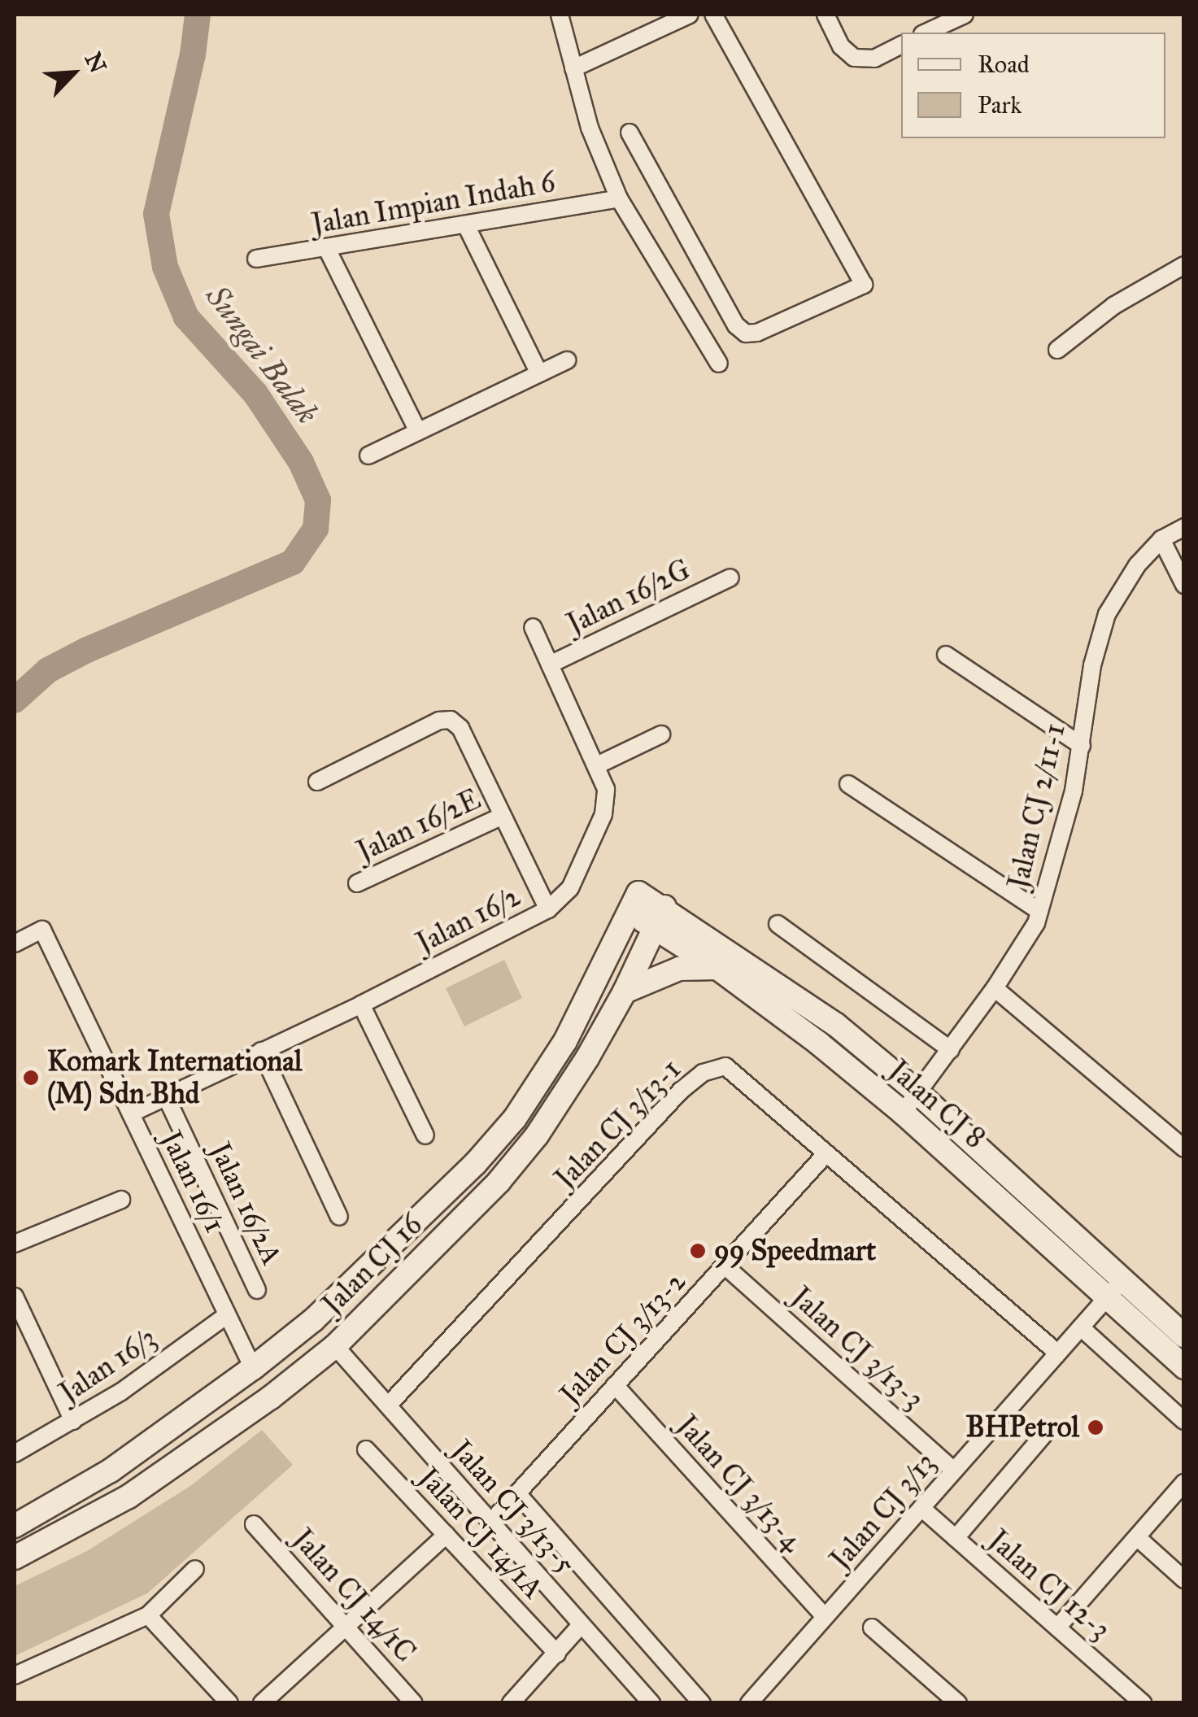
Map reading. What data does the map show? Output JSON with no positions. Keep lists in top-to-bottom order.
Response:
{
  "streets": {
    "street": [
      "Jalan Impian Indah 6",
      "Jalan 16/2G",
      "Jalan CJ 2/11-1",
      "Jalan 16/2E",
      "Jalan 16/2",
      "Jalan CJ 8",
      "Jalan CJ 3/13-1",
      "Jalan 16/1",
      "Jalan 16/2A",
      "Jalan CJ 16",
      "Jalan CJ 3/13-2",
      "Jalan CJ 3/13-3",
      "Jalan 16/3",
      "Jalan CJ 3/13-4",
      "Jalan CJ 3/13-5",
      "Jalan CJ 3/13",
      "Jalan CJ 14/1A",
      "Jalan CJ 12-3",
      "Jalan CJ 14/1C"
    ]
  },
  "crossings": [
    ["Jalan 16/2G", "Jalan 16/2"],
    ["Jalan CJ 2/11-1", "Jalan CJ 8"],
    ["Jalan 16/2", "Jalan 16/1"],
    ["Jalan 16/2", "Jalan 16/2A"],
    ["Jalan CJ 8", "Jalan CJ 16"],
    ["Jalan CJ 8", "Jalan CJ 3/13"],
    ["Jalan CJ 3/13-1", "Jalan CJ 3/13-2"],
    ["Jalan CJ 3/13-1", "Jalan CJ 3/13-5"],
    ["Jalan CJ 3/13-1", "Jalan CJ 3/13"],
    ["Jalan 16/1", "Jalan CJ 16"],
    ["Jalan 16/1", "Jalan 16/3"],
    ["Jalan CJ 16", "Jalan CJ 3/13-5"],
    ["Jalan CJ 3/13-2", "Jalan CJ 3/13-3"],
    ["Jalan CJ 3/13-2", "Jalan CJ 3/13-4"],
    ["Jalan CJ 3/13-2", "Jalan CJ 3/13-5"],
    ["Jalan CJ 3/13-3", "Jalan CJ 3/13"],
    ["Jalan CJ 3/13-4", "Jalan CJ 3/13"],
    ["Jalan CJ 3/13", "Jalan CJ 12-3"]
  ],
  "water": ["Sungai Balak"],
  "places": ["Komark International (M) Sdn Bhd", "99 Speedmart", "BHPetrol"],
  "legend": ["Road", "Park"],
  "north": "top right"
}
